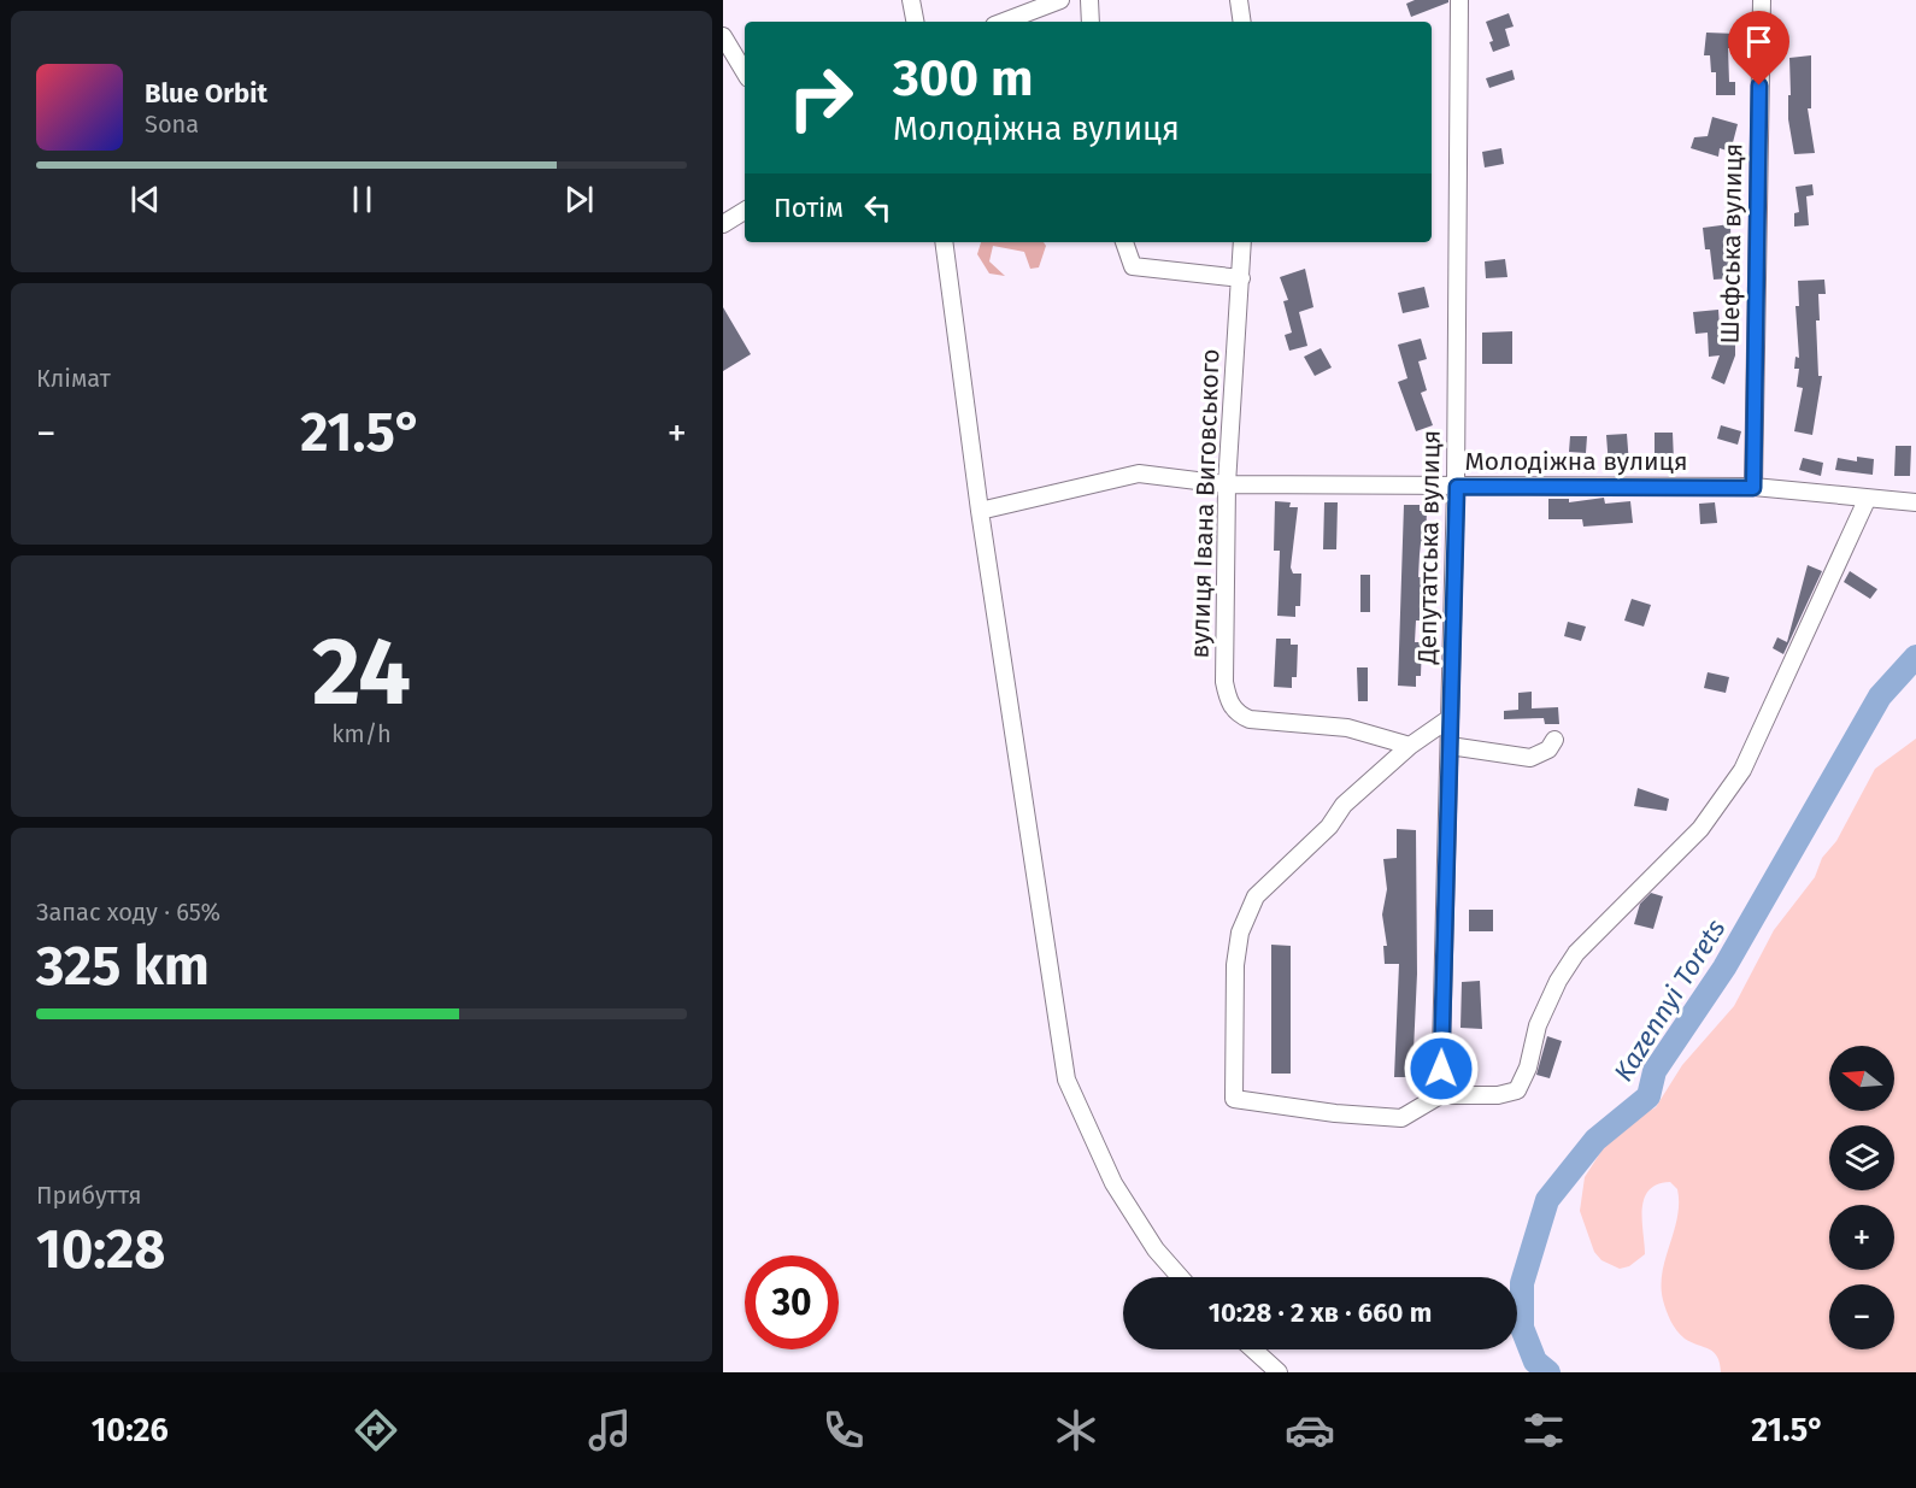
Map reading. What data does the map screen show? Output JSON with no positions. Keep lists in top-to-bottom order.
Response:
{
  "streets": {
    "street": [
      "Шефська вулиця",
      "Молодіжна вулиця",
      "вулиця Івана Виговського",
      "Депутатська вулиця"
    ]
  },
  "crossings": [
    ["Шефська вулиця", "Молодіжна вулиця"],
    ["Молодіжна вулиця", "вулиця Івана Виговського"],
    ["Молодіжна вулиця", "Депутатська вулиця"]
  ],
  "water": ["Kazennyi Torets"],
  "north": "left",
  "page": {
    "turn": ["300 m", "Молодіжна вулиця"],
    "song": ["Blue Orbit", "Sona"],
    "then": "Потім",
    "tile": [
      "Клімат",
      ["24", "km/h"],
      ["Запас ходу · 65%", "325 km"],
      ["Прибуття", "10:28"]
    ],
    "heat": ["−", "21.5°", "+"],
    "map_buttons": ["+", "−"],
    "limit": "30",
    "trip": "10:28 · 2 хв · 660 m",
    "tabs": ["10:26", "21.5°"]
  }
}
